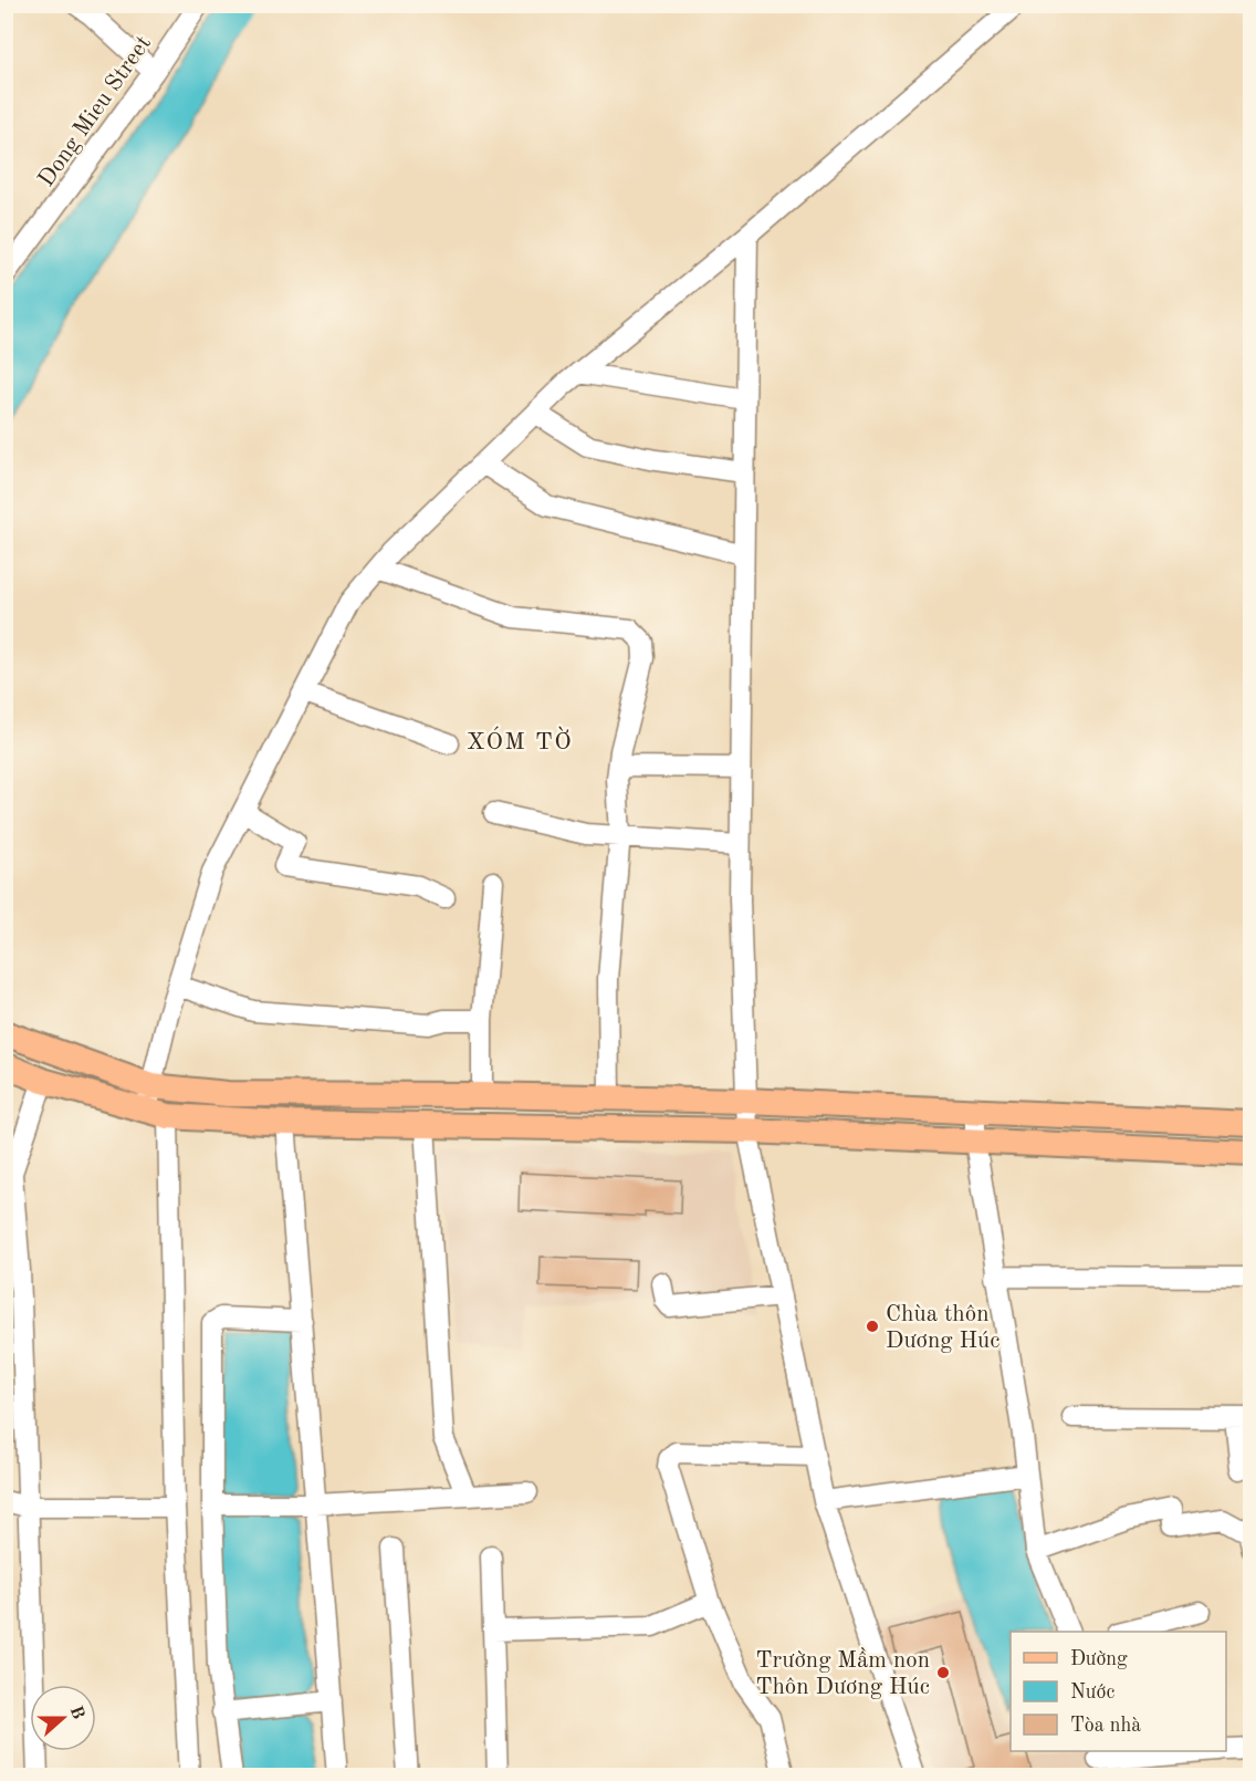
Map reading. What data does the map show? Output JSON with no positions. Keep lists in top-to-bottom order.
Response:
{
  "streets": {
    "street": ["Dong Mieu Street"]
  },
  "districts": ["XÓM TỜ"],
  "places": ["Chùa thôn Dương Húc", "Trường Mầm non Thôn Dương Húc"],
  "legend": ["Đường", "Nước", "Tòa nhà"],
  "north": "right"
}
